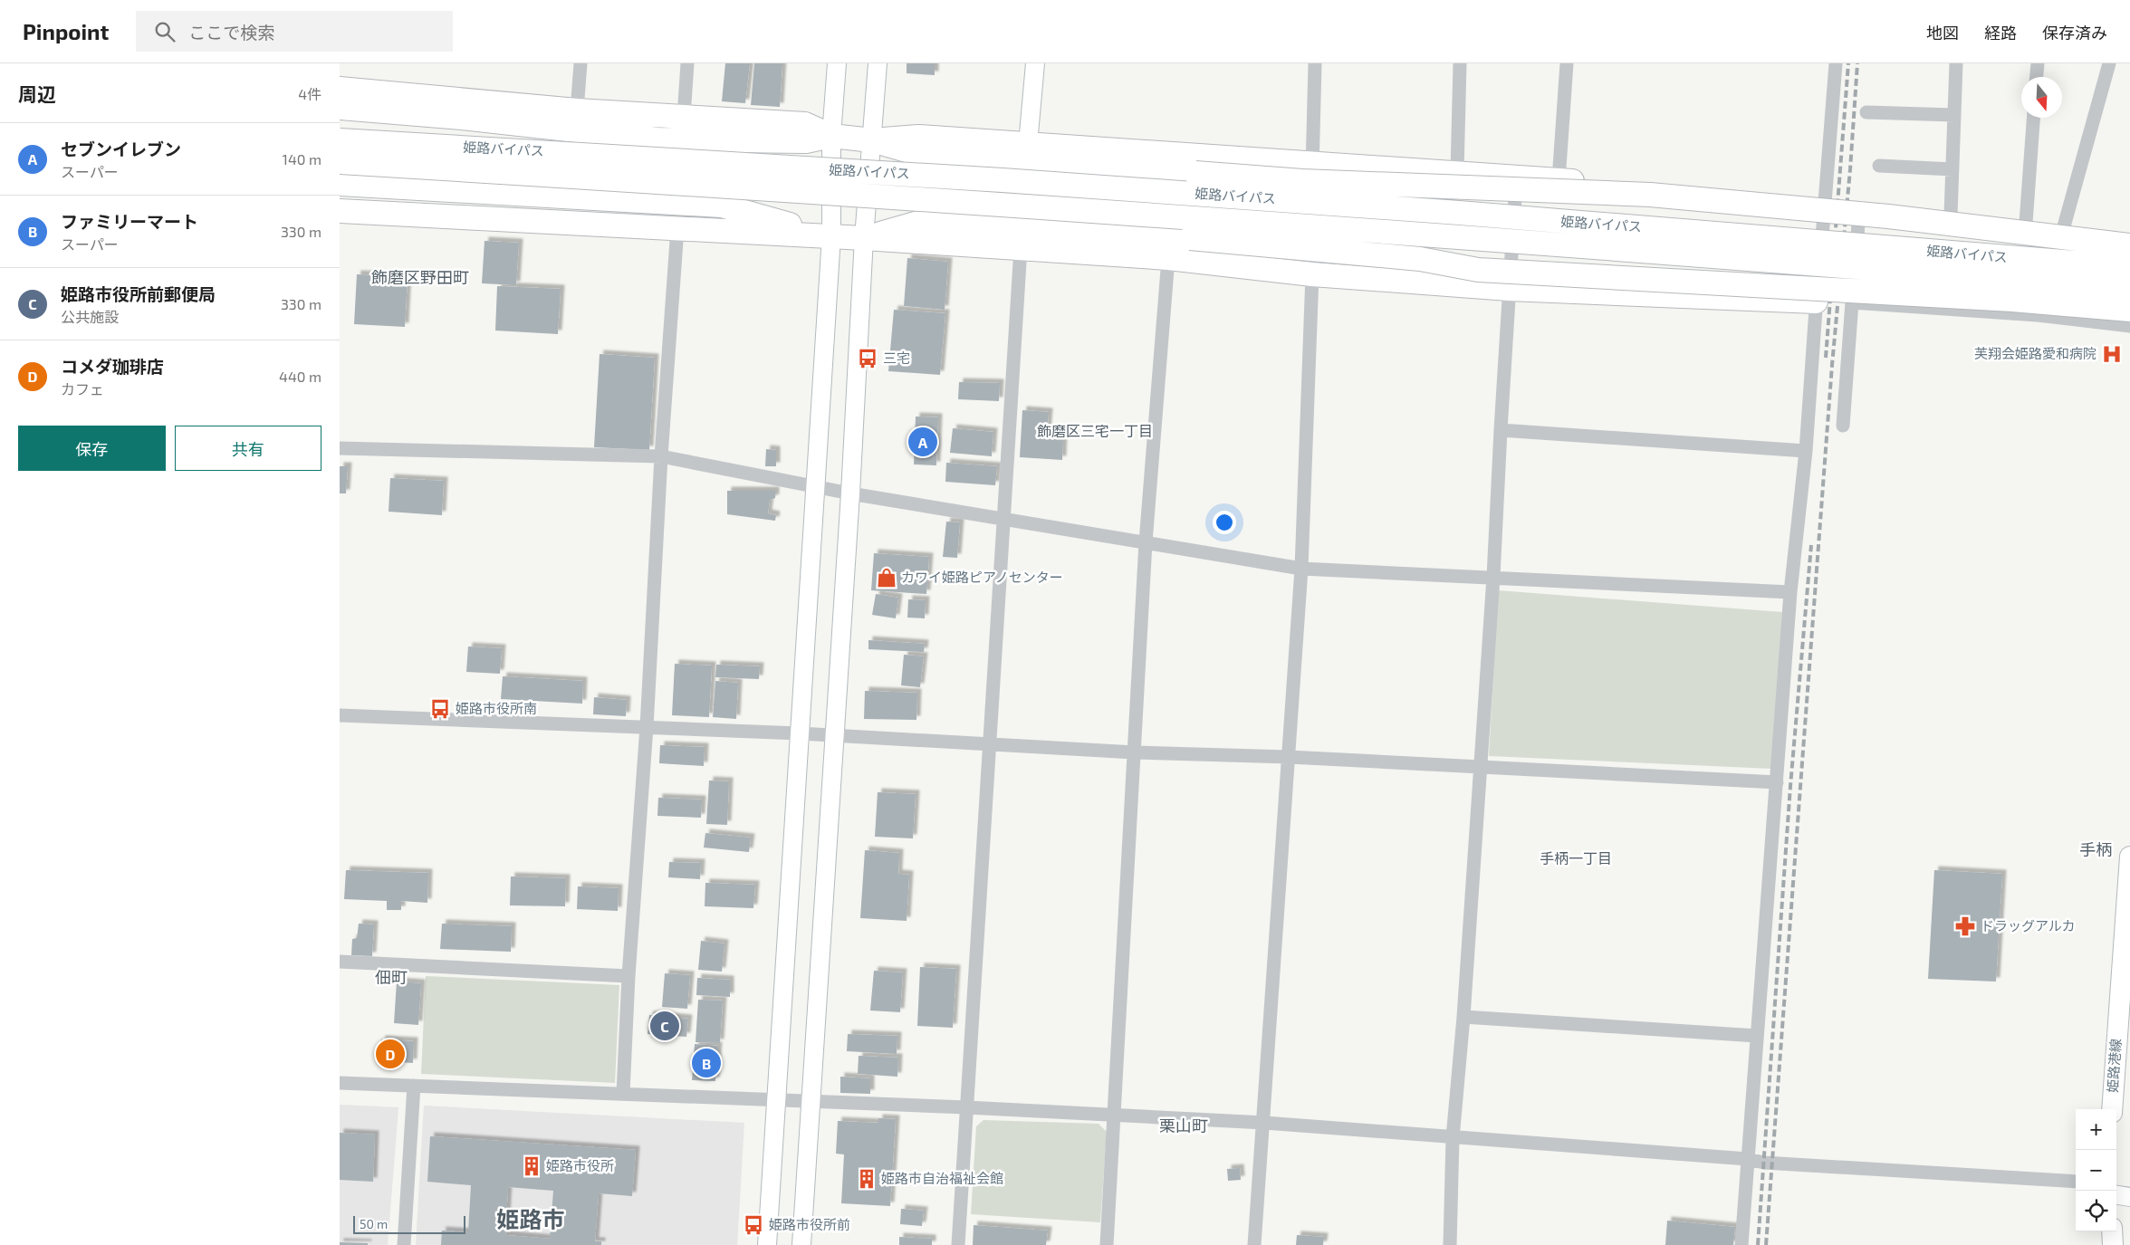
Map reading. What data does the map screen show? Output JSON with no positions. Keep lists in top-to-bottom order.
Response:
{
  "streets": {
    "highway": ["姫路バイパス"],
    "main road": ["姫路港線"]
  },
  "districts": [
    "飾磨区野田町",
    "飾磨区三宅一丁目",
    "手柄",
    "手柄一丁目",
    "佃町",
    "栗山町",
    "姫路市"
  ],
  "places": {
    "hospital": ["芙翔会姫路愛和病院"],
    "bus stop": ["三宅", "姫路市役所南", "姫路市役所前"],
    "shop": ["カワイ姫路ピアノセンター"],
    "pharmacy": ["ドラッグアルカ"],
    "building": ["姫路市役所", "姫路市自治福祉会館"]
  },
  "scale_bar": "50 m",
  "north": "bottom",
  "page": {
    "header": "Pinpoint",
    "search": "ここで検索",
    "nav": ["地図", "経路", "保存済み"],
    "heading": ["周辺", "4件"],
    "list": [
      {
        "mark": "A",
        "name": "セブンイレブン",
        "note": "スーパー",
        "value": "140 m"
      },
      {
        "mark": "B",
        "name": "ファミリーマート",
        "note": "スーパー",
        "value": "330 m"
      },
      {
        "mark": "C",
        "name": "姫路市役所前郵便局",
        "note": "公共施設",
        "value": "330 m"
      },
      {
        "mark": "D",
        "name": "コメダ珈琲店",
        "note": "カフェ",
        "value": "440 m"
      }
    ],
    "buttons": ["保存", "共有"],
    "pins": [
      "A",
      "C",
      "D",
      "B"
    ],
    "map_buttons": ["+", "−"],
    "scale": "50 m"
  }
}
